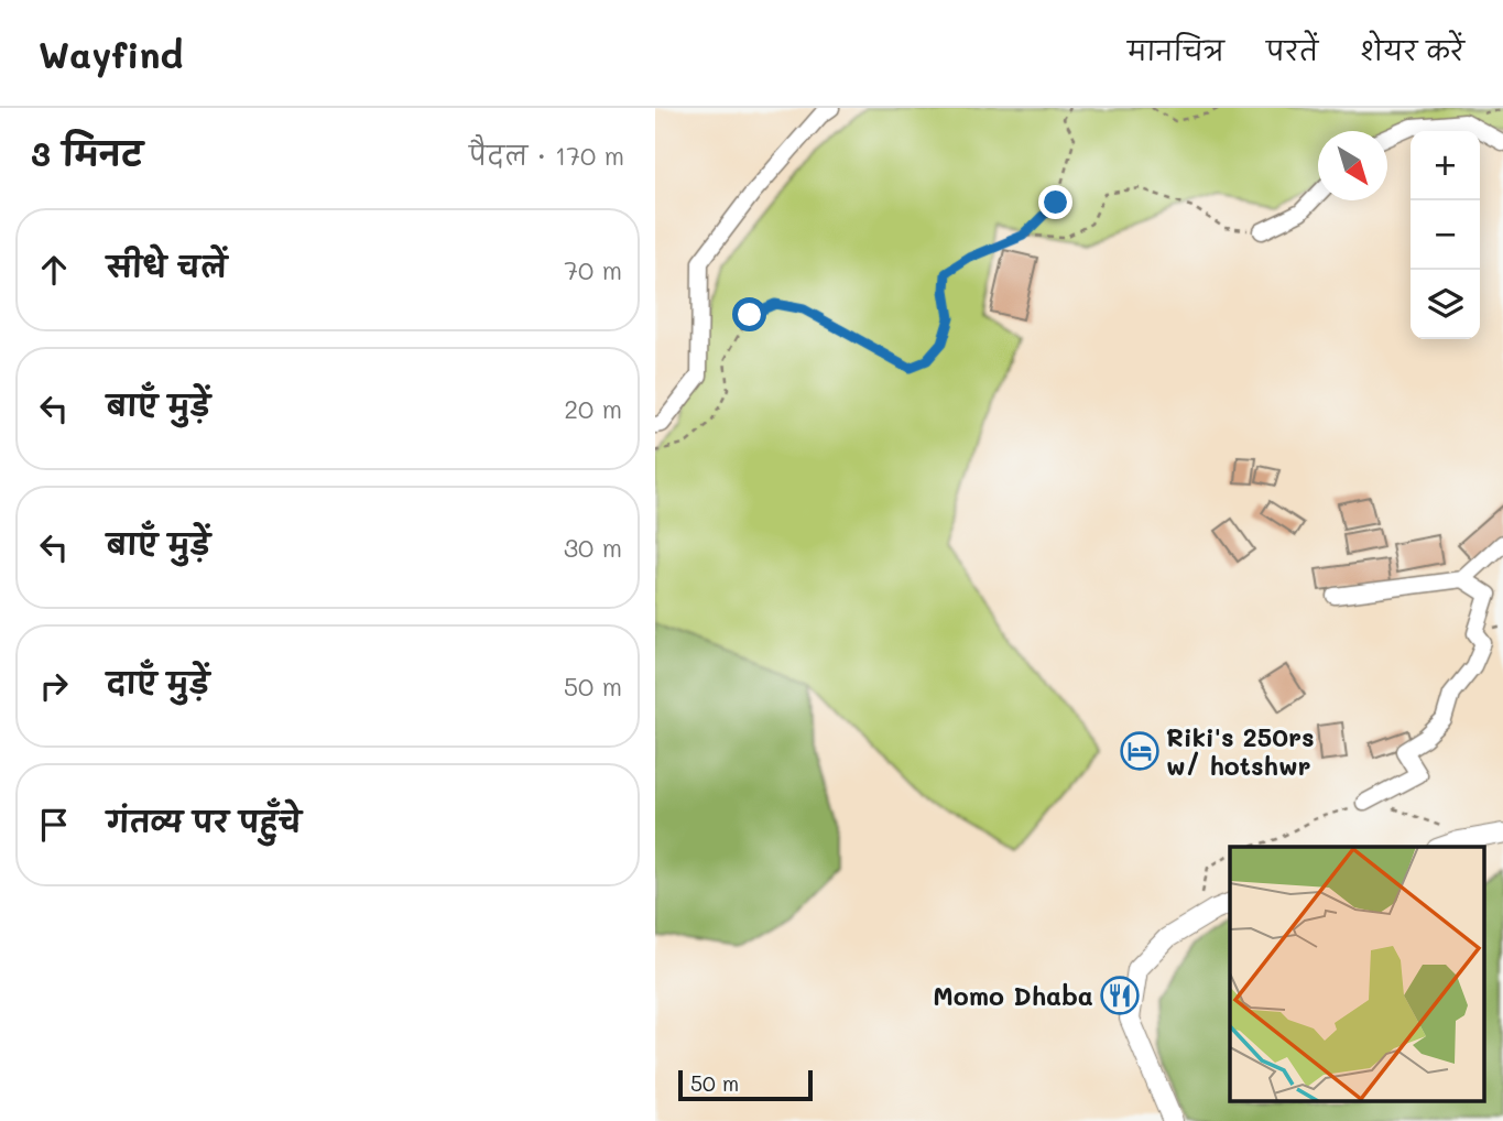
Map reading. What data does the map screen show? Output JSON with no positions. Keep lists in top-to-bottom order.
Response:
{
  "places": {
    "hotel": ["Riki's 250rs w/ hotshwr"],
    "restaurant": ["Momo Dhaba"]
  },
  "scale_bar": "50 m",
  "north": "bottom right",
  "page": {
    "header": "Wayfind",
    "nav": ["मानचित्र", "परतें", "शेयर करें"],
    "heading": ["3 मिनट", "पैदल · 170 m"],
    "map_buttons": ["+", "−"],
    "list": [
      ["सीधे चलें", "70 m"],
      ["बाएँ मुड़ें", "20 m"],
      ["बाएँ मुड़ें", "30 m"],
      ["दाएँ मुड़ें", "50 m"],
      "गंतव्य पर पहुँचे"
    ],
    "scale": "50 m"
  }
}
